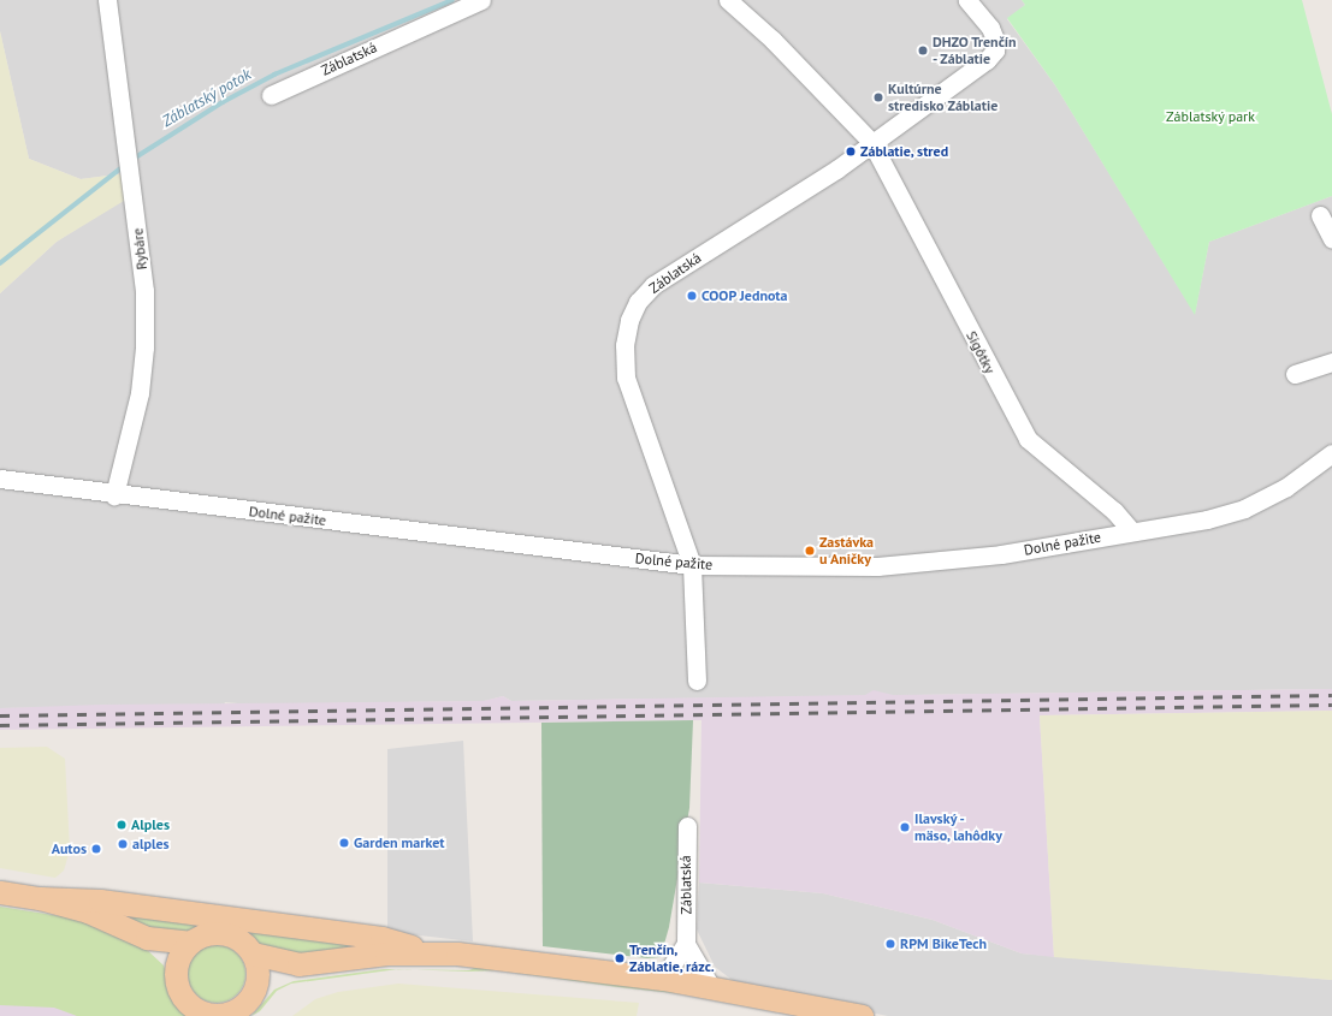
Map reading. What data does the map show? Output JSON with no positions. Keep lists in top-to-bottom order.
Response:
{
  "streets": {
    "street": [
      "Záblatská",
      "Rybáre",
      "Sigôtky",
      "Dolné pažite"
    ]
  },
  "crossings": [
    ["Záblatská", "Sigôtky"],
    ["Záblatská", "Dolné pažite"],
    ["Rybáre", "Dolné pažite"],
    ["Sigôtky", "Dolné pažite"]
  ],
  "water": ["Záblatský potok"],
  "parks": ["Záblatský park"],
  "places": [
    "DHZO Trenčín - Záblatie",
    "Kultúrne stredisko Záblatie",
    "Záblatie, stred",
    "COOP Jednota",
    "Zastávka u Aničky",
    "Alples",
    "Ilavský - mäso, lahôdky",
    "Garden market",
    "alples",
    "Autos",
    "RPM BikeTech",
    "Trenčín, Záblatie, rázc."
  ]
}
